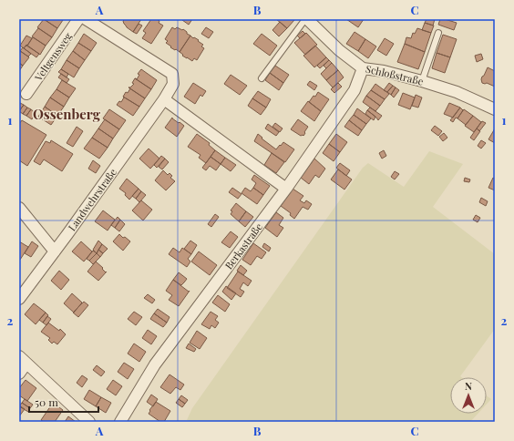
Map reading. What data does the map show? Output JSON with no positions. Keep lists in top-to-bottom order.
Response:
{
  "streets": {
    "street": [
      "Veltgensweg",
      "Schloßstraße",
      "Landwehrstraße",
      "Berkastraße"
    ]
  },
  "crossings": [
    ["Schloßstraße", "Berkastraße"]
  ],
  "districts": ["Ossenberg"],
  "scale_bar": "50 m",
  "north": "top",
  "grid": {
    "columns": ["A", "B", "C"],
    "rows": ["1", "2"]
  }
}
